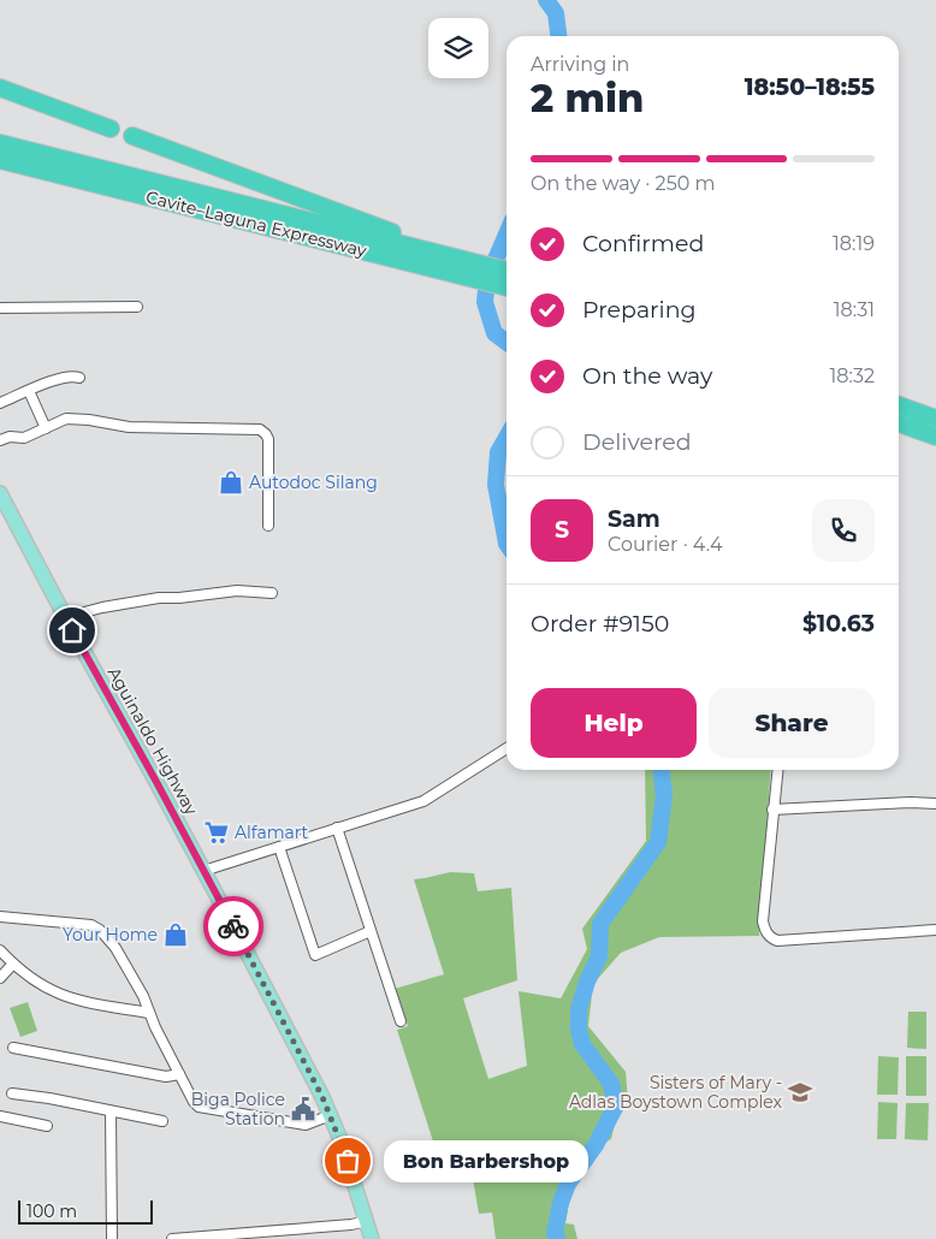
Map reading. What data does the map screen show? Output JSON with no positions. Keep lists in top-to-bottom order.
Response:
{
  "streets": {
    "highway": ["Cavite–Laguna Expressway"],
    "main road": ["Aguinaldo Highway"]
  },
  "places": {
    "shop": ["Autodoc Silang", "Your Home"],
    "supermarket": ["Alfamart"],
    "school or university": ["Sisters of Mary - Adlas Boystown Complex"],
    "public building": ["Biga Police Station"],
    "other": ["Bon Barbershop"]
  },
  "scale_bar": "100 m",
  "page": {
    "heading": ["2 min", "Arriving in", "18:50–18:55"],
    "panel": [
      "Sam",
      "Courier · 4.4",
      "Order #9150",
      "$10.63"
    ],
    "bar": "On the way · 250 m",
    "list": [
      ["Confirmed", "18:19"],
      ["Preparing", "18:31"],
      ["On the way", "18:32"],
      "Delivered"
    ],
    "round": "S",
    "buttons": ["Help", "Share"],
    "bubble": "Bon Barbershop",
    "scale": "100 m"
  }
}
